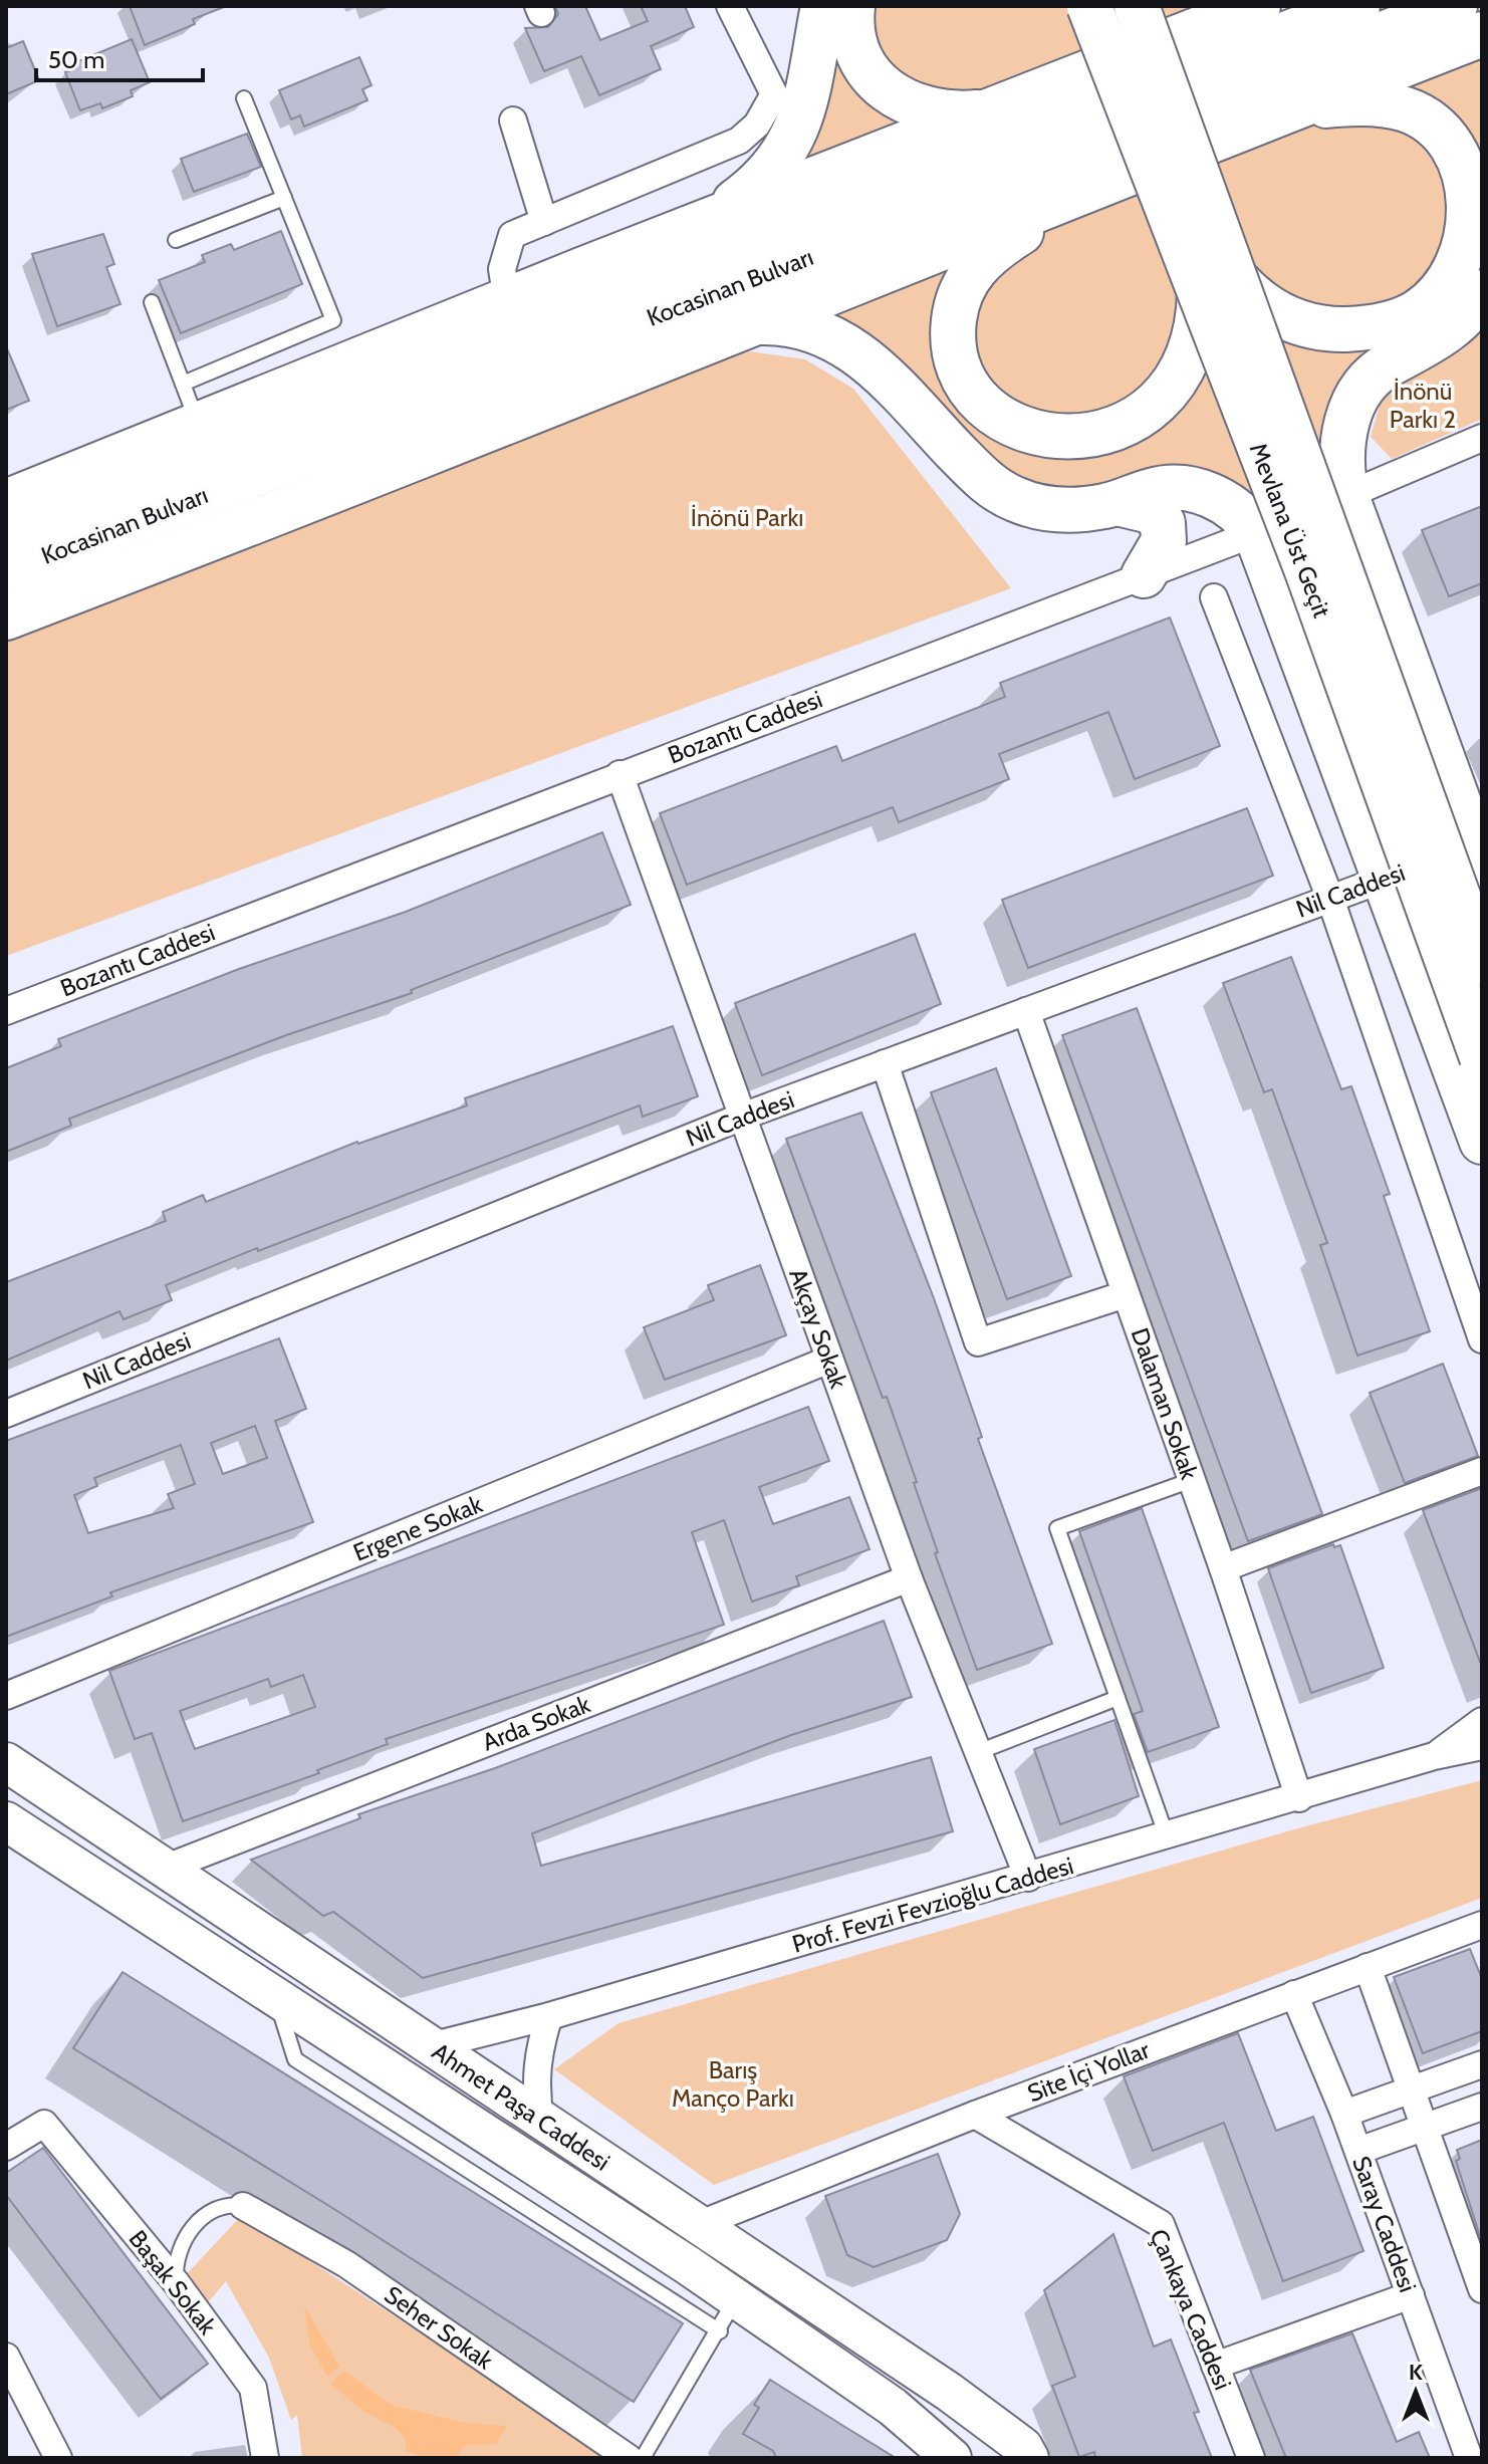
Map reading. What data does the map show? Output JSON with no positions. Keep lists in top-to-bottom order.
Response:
{
  "streets": {
    "highway": ["Kocasinan Bulvarı", "Mevlana Üst Geçit"],
    "street": [
      "Bozantı Caddesi",
      "Nil Caddesi",
      "Akçay Sokak",
      "Dalaman Sokak",
      "Ergene Sokak",
      "Arda Sokak",
      "Prof. Fevzi Fevzioğlu Caddesi",
      "Site İçi Yollar",
      "Ahmet Paşa Caddesi",
      "Saray Caddesi",
      "Başak Sokak",
      "Çankaya Caddesi",
      "Seher Sokak"
    ]
  },
  "crossings": [
    ["Bozantı Caddesi", "Akçay Sokak"],
    ["Nil Caddesi", "Akçay Sokak"],
    ["Nil Caddesi", "Dalaman Sokak"],
    ["Akçay Sokak", "Ergene Sokak"],
    ["Akçay Sokak", "Arda Sokak"],
    ["Akçay Sokak", "Prof. Fevzi Fevzioğlu Caddesi"],
    ["Dalaman Sokak", "Prof. Fevzi Fevzioğlu Caddesi"],
    ["Arda Sokak", "Ahmet Paşa Caddesi"],
    ["Prof. Fevzi Fevzioğlu Caddesi", "Ahmet Paşa Caddesi"],
    ["Site İçi Yollar", "Ahmet Paşa Caddesi"],
    ["Site İçi Yollar", "Saray Caddesi"],
    ["Site İçi Yollar", "Çankaya Caddesi"]
  ],
  "parks": ["İnönü Parkı 2", "İnönü Parkı", "Barış Manço Parkı"],
  "scale_bar": "50 m",
  "north": "top"
}
